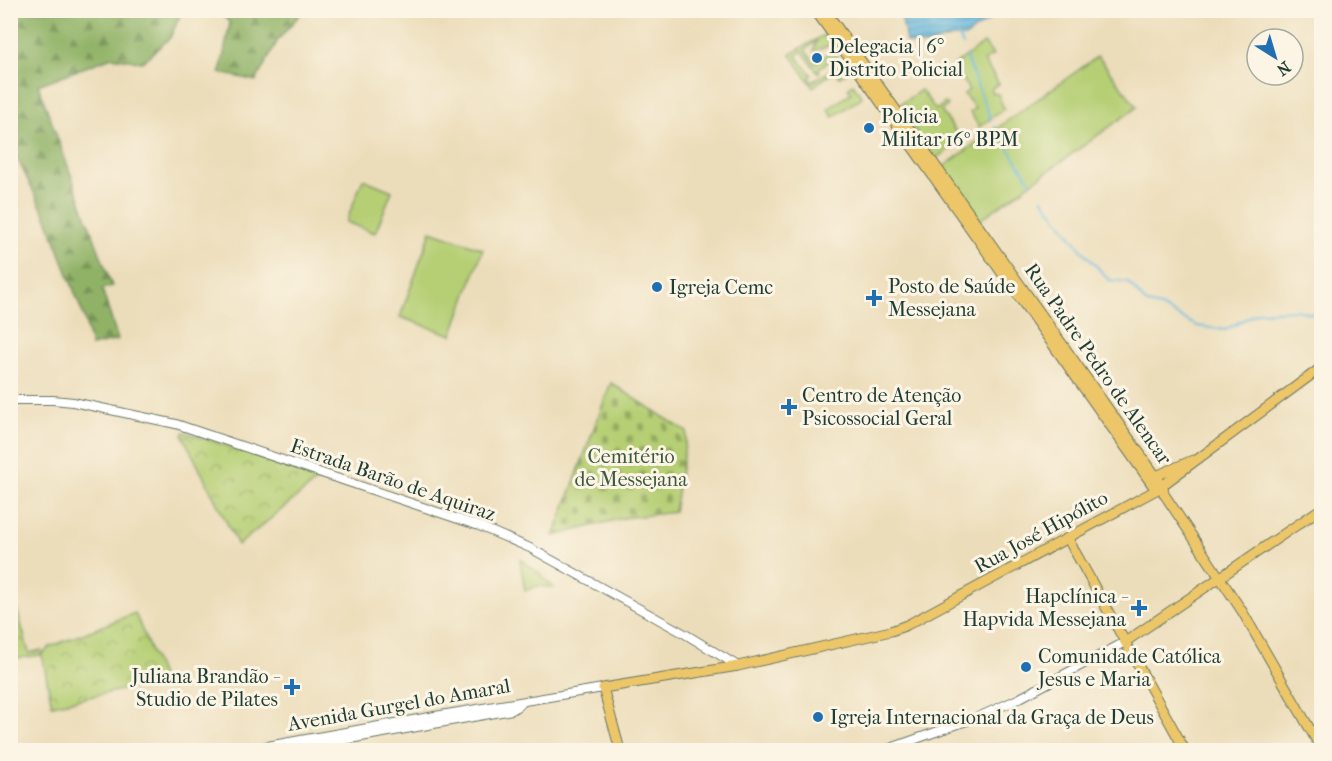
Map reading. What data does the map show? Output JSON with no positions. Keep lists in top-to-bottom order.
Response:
{
  "streets": {
    "main road": ["Rua Padre Pedro de Alencar", "Rua José Hipólito", "Avenida Gurgel do Amaral"],
    "street": ["Estrada Barão de Aquiraz"]
  },
  "crossings": [
    ["Rua Padre Pedro de Alencar", "Rua José Hipólito"],
    ["Estrada Barão de Aquiraz", "Rua José Hipólito"],
    ["Estrada Barão de Aquiraz", "Avenida Gurgel do Amaral"],
    ["Rua José Hipólito", "Avenida Gurgel do Amaral"]
  ],
  "parks": ["Cemitério de Messejana"],
  "places": {
    "other": [
      "Delegacia | 6° Distrito Policial",
      "Policia Militar 16º BPM",
      "Igreja Cemc",
      "Comunidade Católica Jesus e Maria",
      "Igreja Internacional da Graça de Deus"
    ],
    "health": [
      "Posto de Saúde Messejana",
      "Centro de Atenção Psicossocial Geral",
      "Hapclínica - Hapvida Messejana",
      "Juliana Brandão - Studio de Pilates"
    ]
  },
  "north": "bottom right"
}
